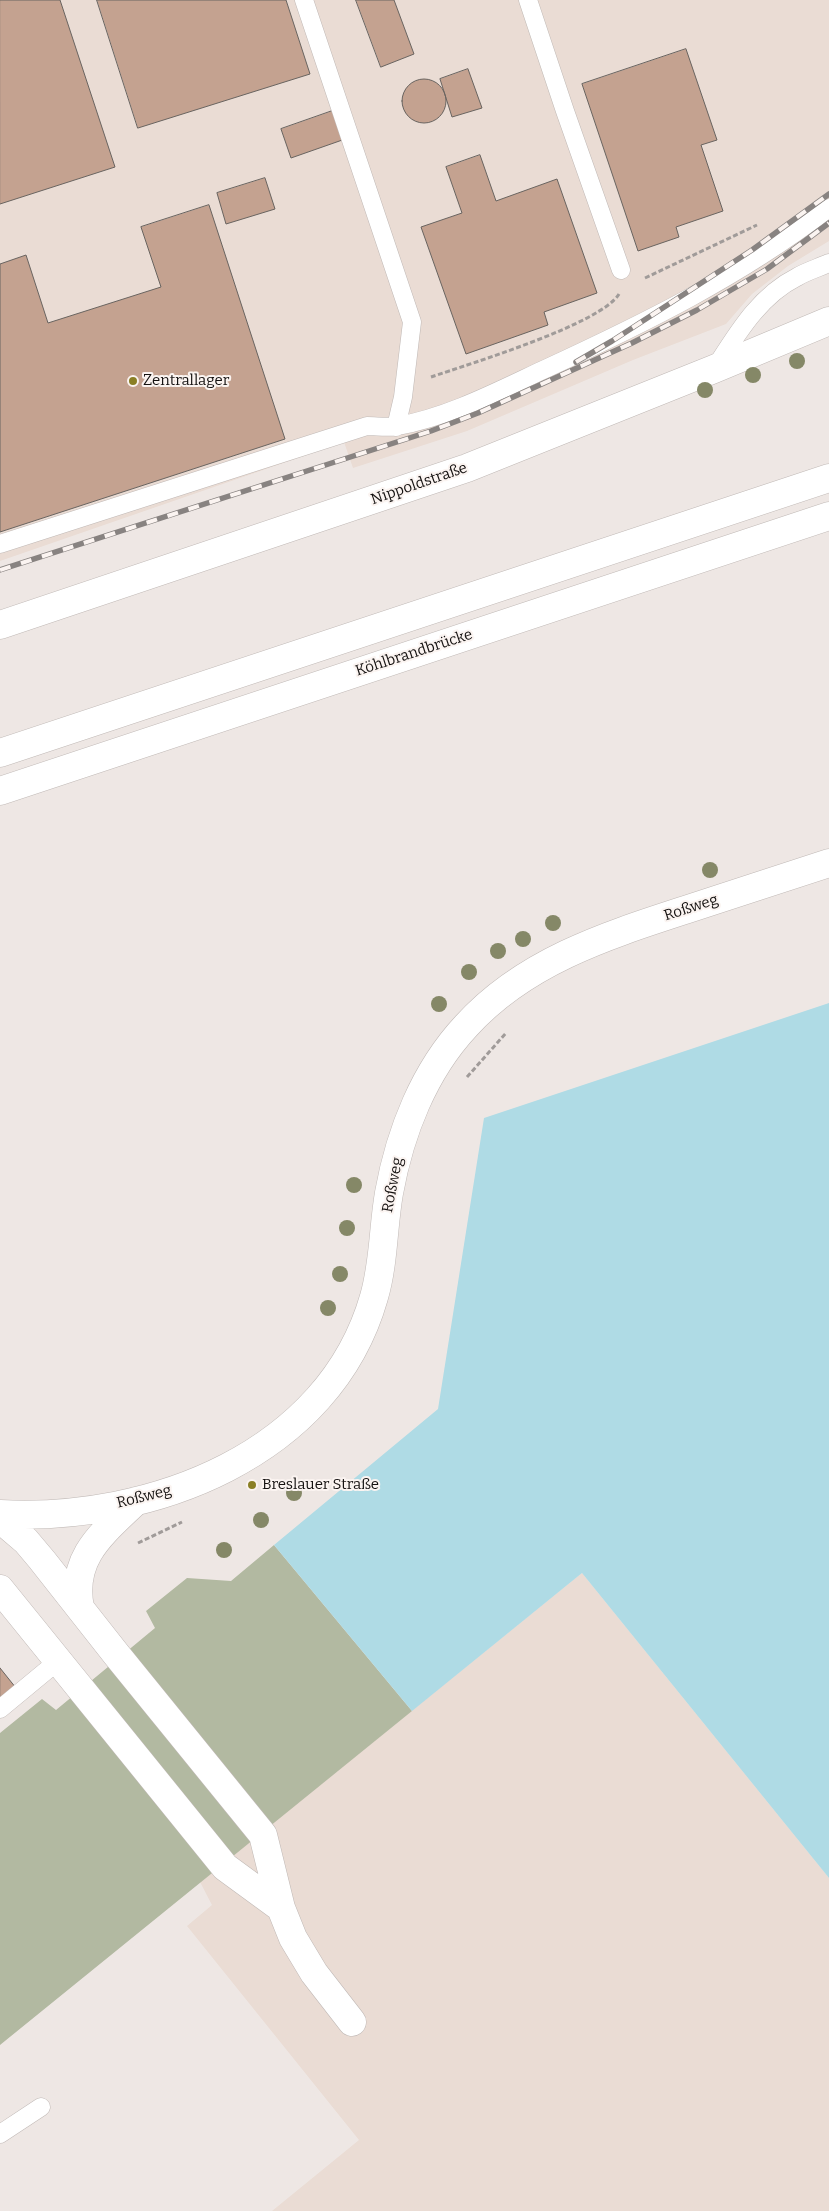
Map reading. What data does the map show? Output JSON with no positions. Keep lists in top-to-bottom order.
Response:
{
  "streets": {
    "street": ["Nippoldstraße", "Köhlbrandbrücke", "Roßweg"]
  },
  "places": ["Zentrallager", "Breslauer Straße"]
}
